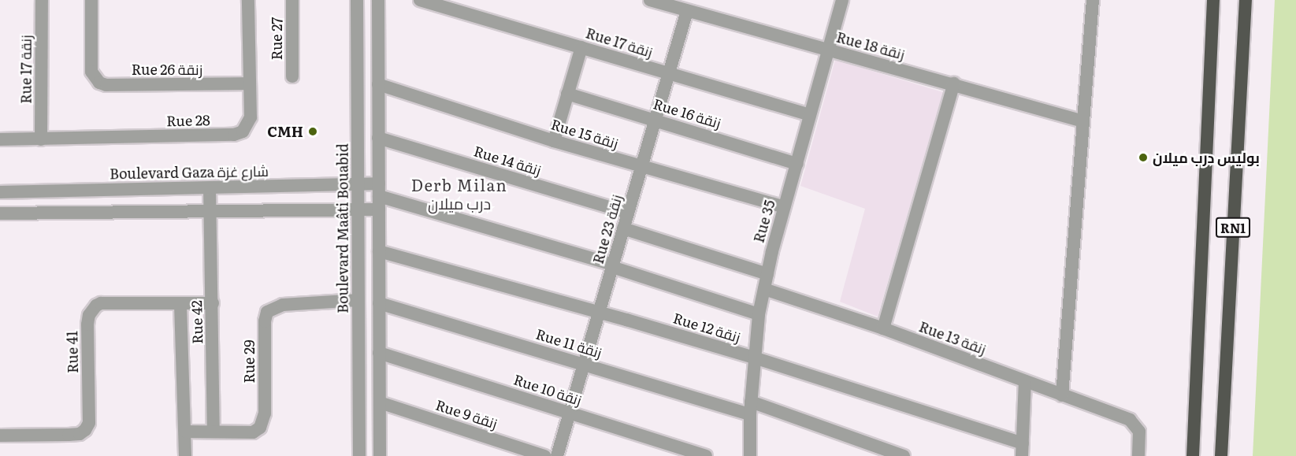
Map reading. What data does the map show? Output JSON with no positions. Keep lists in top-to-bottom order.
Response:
{
  "streets": {
    "highway": ["RN1"],
    "street": [
      "Rue 27",
      "Rue 17 زنقة",
      "Rue 18 زنقة",
      "Rue 26 زنقة",
      "Rue 16 زنقة",
      "Rue 28",
      "Rue 15 زنقة",
      "Rue 14 زنقة",
      "Boulevard Gaza شارع غزة",
      "Rue 35",
      "Boulevard Maâti Bouabid",
      "Rue 23 زنقة",
      "Rue 42",
      "Rue 12 زنقة",
      "Rue 13 زنقة",
      "Rue 11 زنقة",
      "Rue 41",
      "Rue 29",
      "Rue 10 زنقة",
      "Rue 9 زنقة"
    ]
  },
  "crossings": [
    ["Rue 17 زنقة", "Rue 28"],
    ["Rue 17 زنقة", "Rue 35"],
    ["Rue 17 زنقة", "Rue 23 زنقة"],
    ["Rue 18 زنقة", "Rue 35"],
    ["Rue 18 زنقة", "Rue 23 زنقة"],
    ["Rue 26 زنقة", "Rue 28"],
    ["Rue 16 زنقة", "Rue 35"],
    ["Rue 16 زنقة", "Rue 23 زنقة"],
    ["Rue 15 زنقة", "Rue 35"],
    ["Rue 15 زنقة", "Rue 23 زنقة"],
    ["Rue 14 زنقة", "Rue 23 زنقة"],
    ["Boulevard Gaza شارع غزة", "Boulevard Maâti Bouabid"],
    ["Boulevard Gaza شارع غزة", "Rue 42"],
    ["Rue 35", "Rue 12 زنقة"],
    ["Rue 35", "Rue 13 زنقة"],
    ["Rue 35", "Rue 11 زنقة"],
    ["Boulevard Maâti Bouabid", "Rue 29"],
    ["Rue 23 زنقة", "Rue 12 زنقة"],
    ["Rue 23 زنقة", "Rue 11 زنقة"],
    ["Rue 23 زنقة", "Rue 10 زنقة"],
    ["Rue 42", "Rue 41"],
    ["Rue 42", "Rue 29"]
  ],
  "districts": ["Derb Milan درب ميلان"],
  "places": ["CMH", "بوليس درب ميلان"]
}
